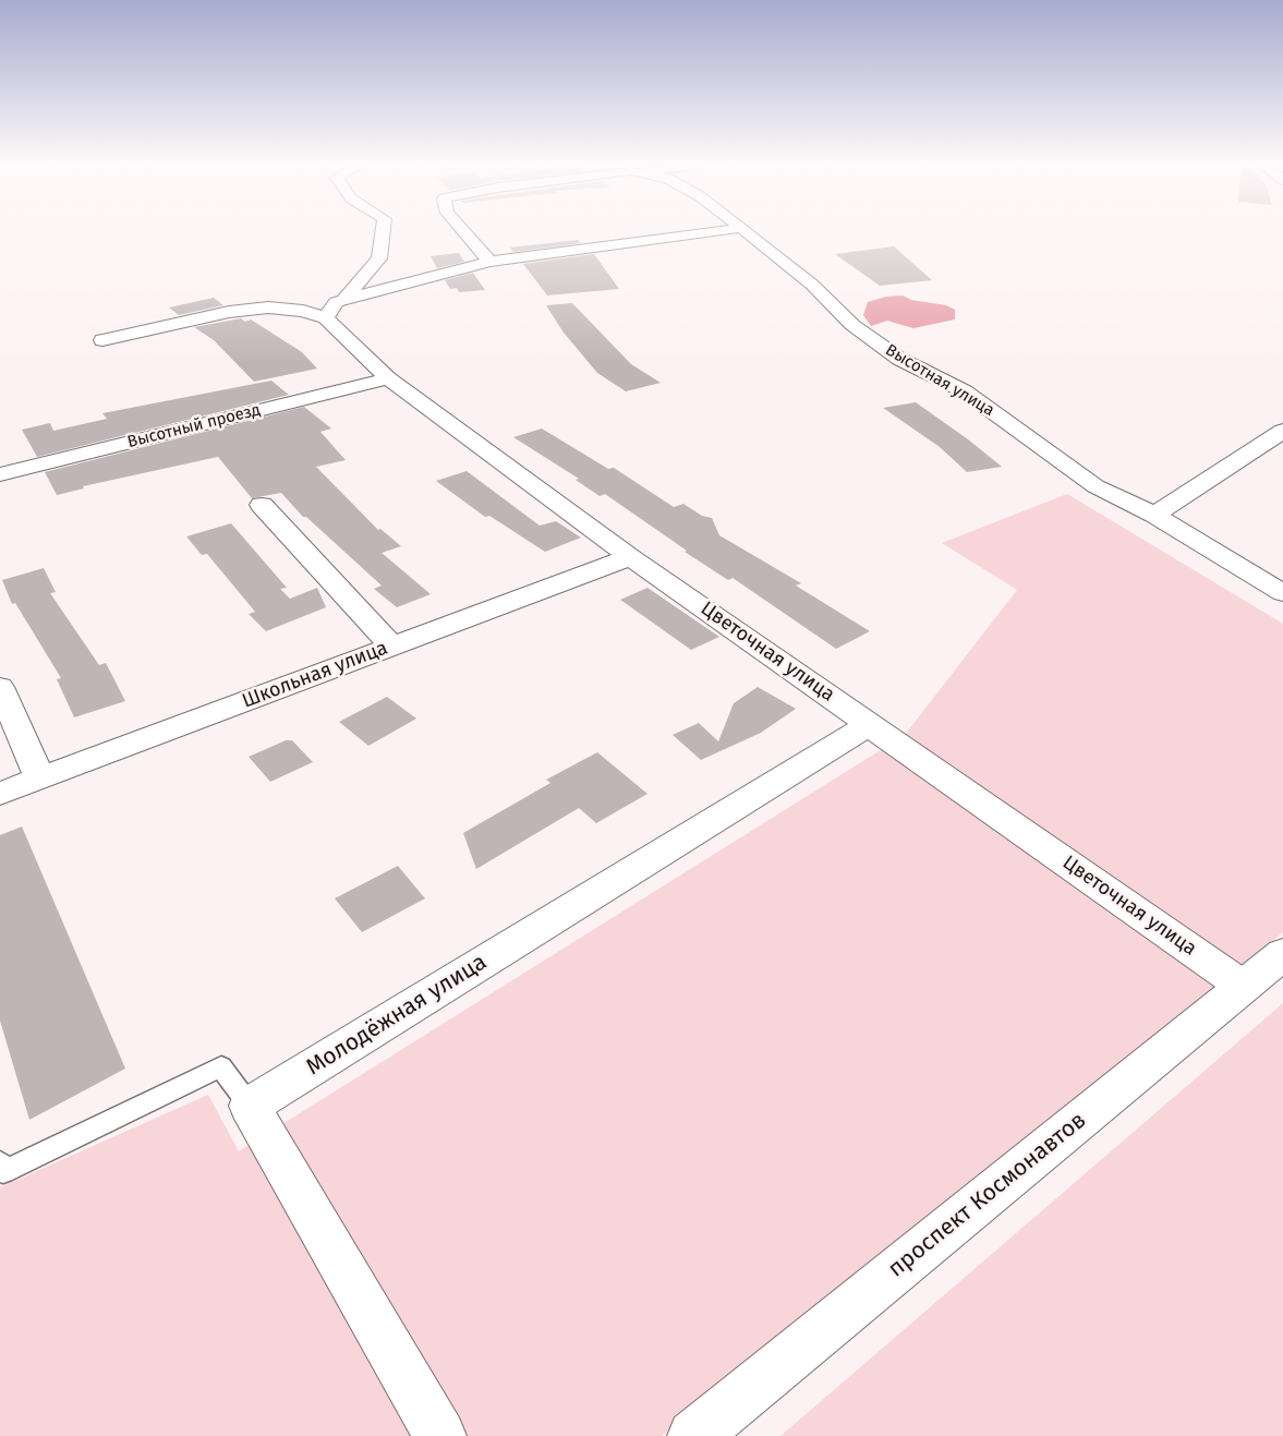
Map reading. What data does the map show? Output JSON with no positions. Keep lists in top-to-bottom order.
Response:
{
  "streets": {
    "street": [
      "Высотная улица",
      "Высотный проезд",
      "Цветочная улица",
      "Школьная улица",
      "Молодёжная улица",
      "проспект Космонавтов"
    ]
  },
  "crossings": [
    ["Высотный проезд", "Цветочная улица"],
    ["Цветочная улица", "Школьная улица"],
    ["Цветочная улица", "Молодёжная улица"],
    ["Цветочная улица", "проспект Космонавтов"]
  ]
}
